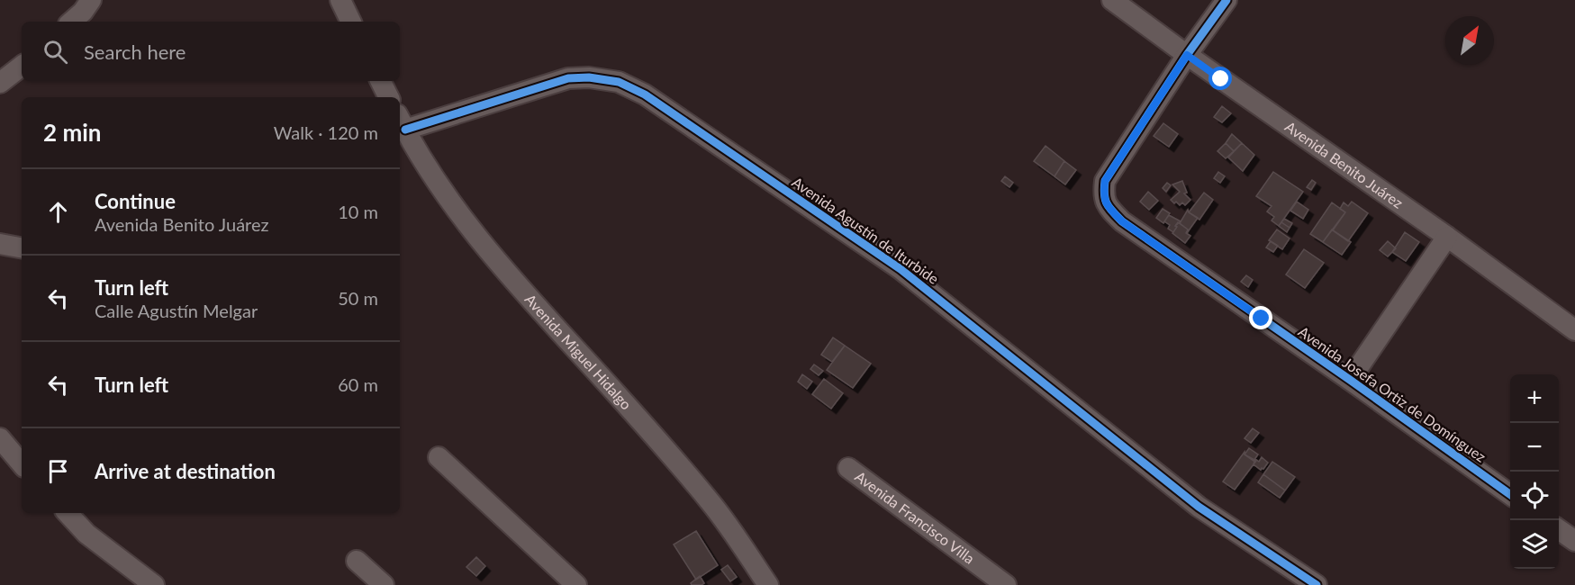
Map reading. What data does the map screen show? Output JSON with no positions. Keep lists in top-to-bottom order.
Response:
{
  "streets": {
    "street": [
      "Avenida Benito Juárez",
      "Avenida Agustín de Iturbide",
      "Avenida Miguel Hidalgo",
      "Avenida Josefa Ortiz de Domínguez",
      "Avenida Francisco Villa"
    ]
  },
  "crossings": [
    ["Avenida Benito Juárez", "Avenida Josefa Ortiz de Domínguez"],
    ["Avenida Agustín de Iturbide", "Avenida Miguel Hidalgo"]
  ],
  "north": "top right",
  "page": {
    "search": "Search here",
    "heading": ["2 min", "Walk · 120 m"],
    "list": [
      ["Continue", "Avenida Benito Juárez", "10 m"],
      ["Turn left", "Calle Agustín Melgar", "50 m"],
      ["Turn left", "60 m"],
      "Arrive at destination"
    ],
    "map_buttons": ["+", "−"]
  }
}
